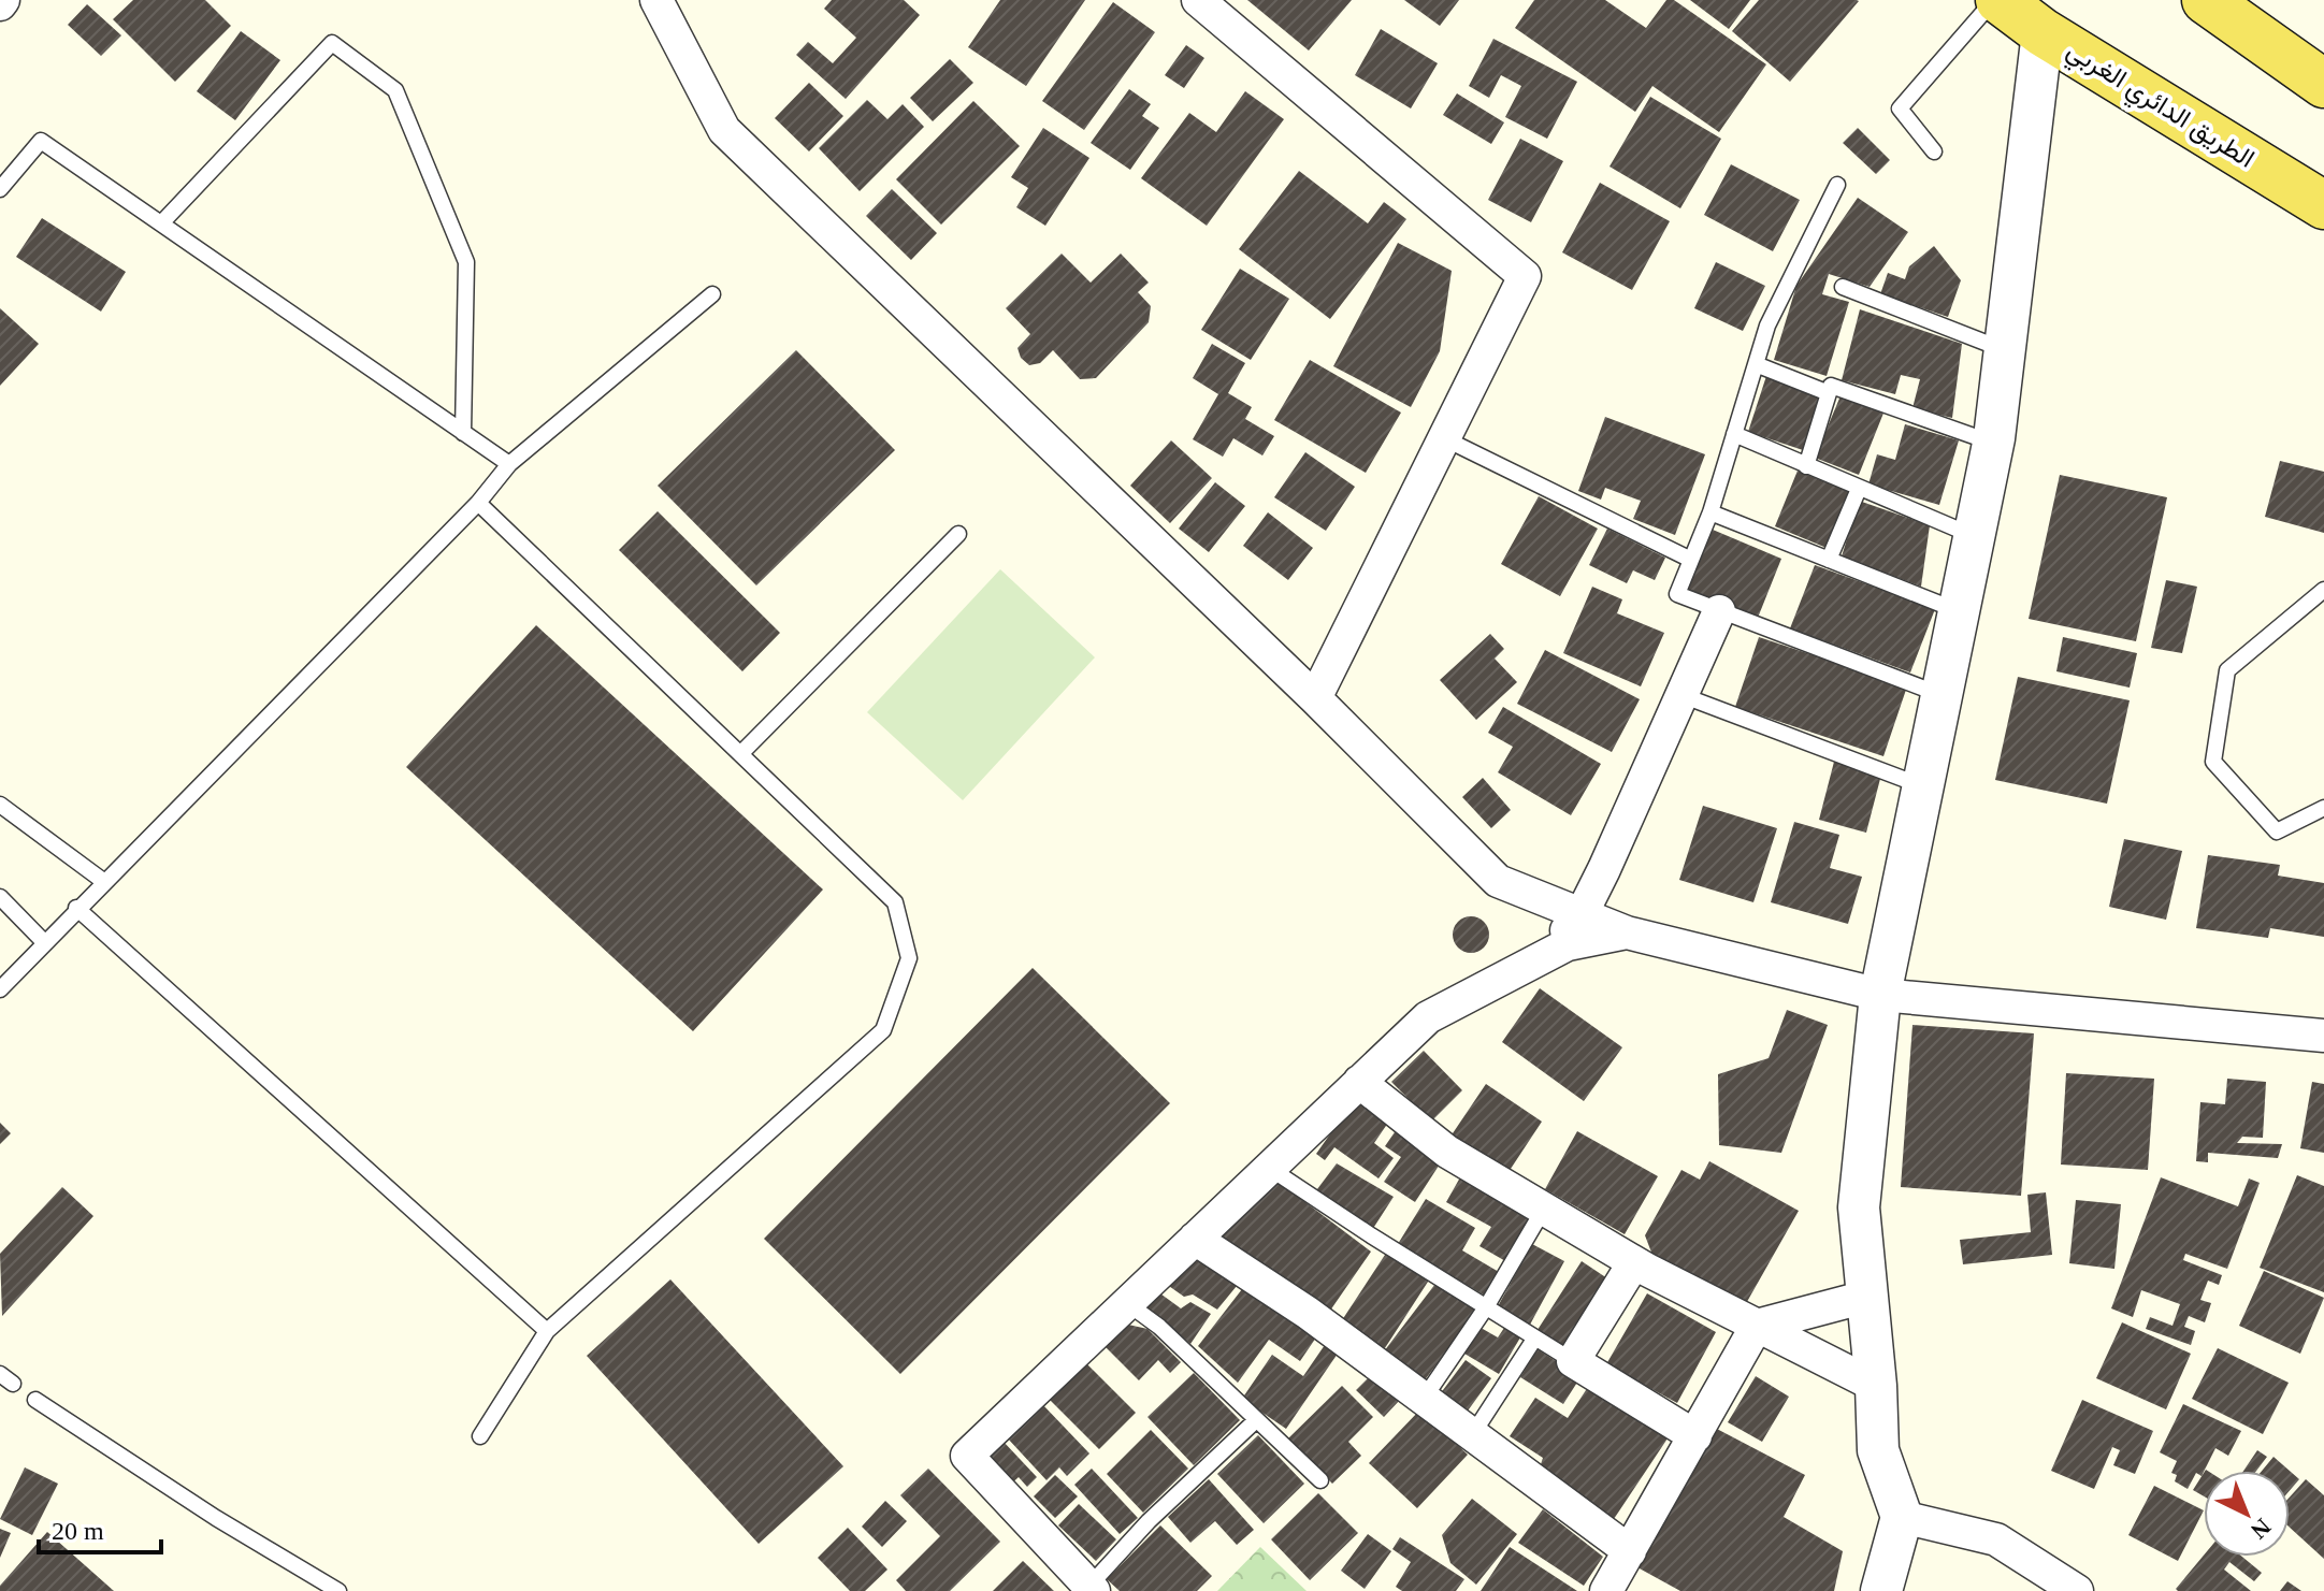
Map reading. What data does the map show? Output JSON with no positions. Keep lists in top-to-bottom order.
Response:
{
  "streets": {
    "main road": ["الطريق الدائري الغربي"]
  },
  "scale_bar": "20 m",
  "north": "bottom right"
}
